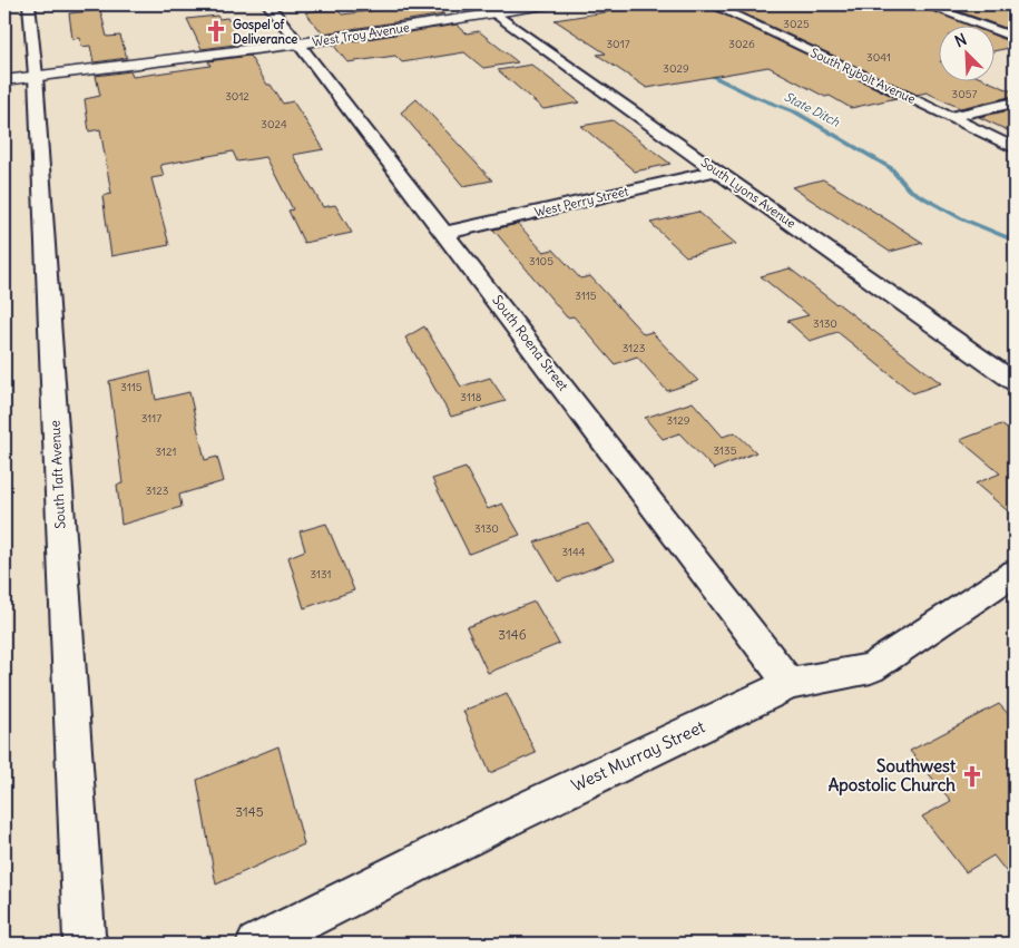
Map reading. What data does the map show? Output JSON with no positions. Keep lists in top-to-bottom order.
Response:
{
  "streets": {
    "street": [
      "West Troy Avenue",
      "South Rybolt Avenue",
      "South Lyons Avenue",
      "West Perry Street",
      "South Roena Street",
      "South Taft Avenue",
      "West Murray Street"
    ]
  },
  "crossings": [
    ["West Troy Avenue", "South Lyons Avenue"],
    ["West Troy Avenue", "South Roena Street"],
    ["West Troy Avenue", "South Taft Avenue"],
    ["South Lyons Avenue", "West Perry Street"],
    ["West Perry Street", "South Roena Street"],
    ["South Roena Street", "West Murray Street"]
  ],
  "water": ["State Ditch"],
  "places": {
    "church": ["Gospel of Deliverance", "Southwest Apostolic Church"]
  },
  "house_numbers": [
    "3025",
    "3017",
    "3026",
    "3041",
    "3029",
    "3057",
    "3012",
    "3024",
    "3105",
    "3115",
    "3130",
    "3123",
    "3115",
    "3118",
    "3117",
    "3129",
    "3135",
    "3121",
    "3123",
    "3130",
    "3144",
    "3131",
    "3146",
    "3145"
  ],
  "north": "top left"
}
